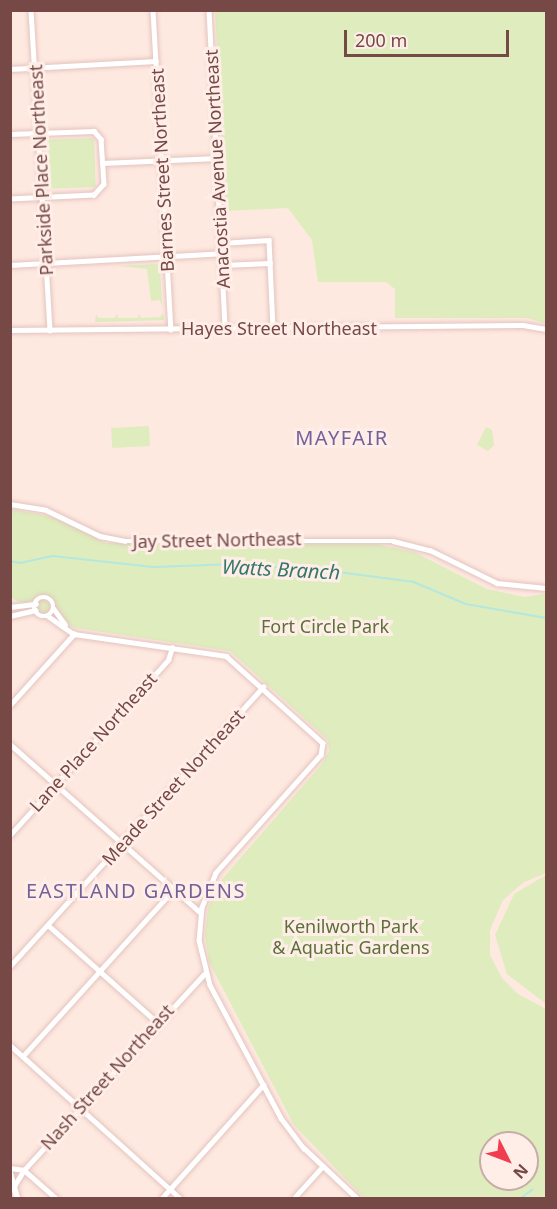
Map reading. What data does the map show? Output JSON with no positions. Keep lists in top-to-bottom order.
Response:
{
  "streets": {
    "street": [
      "Anacostia Avenue Northeast",
      "Parkside Place Northeast",
      "Barnes Street Northeast",
      "Hayes Street Northeast",
      "Jay Street Northeast",
      "Lane Place Northeast",
      "Meade Street Northeast",
      "Nash Street Northeast"
    ]
  },
  "crossings": [
    ["Anacostia Avenue Northeast", "Hayes Street Northeast"],
    ["Parkside Place Northeast", "Hayes Street Northeast"],
    ["Barnes Street Northeast", "Hayes Street Northeast"]
  ],
  "districts": ["MAYFAIR", "EASTLAND GARDENS"],
  "water": ["Watts Branch"],
  "parks": ["Fort Circle Park", "Kenilworth Park & Aquatic Gardens"],
  "scale_bar": "200 m",
  "north": "bottom right"
}
